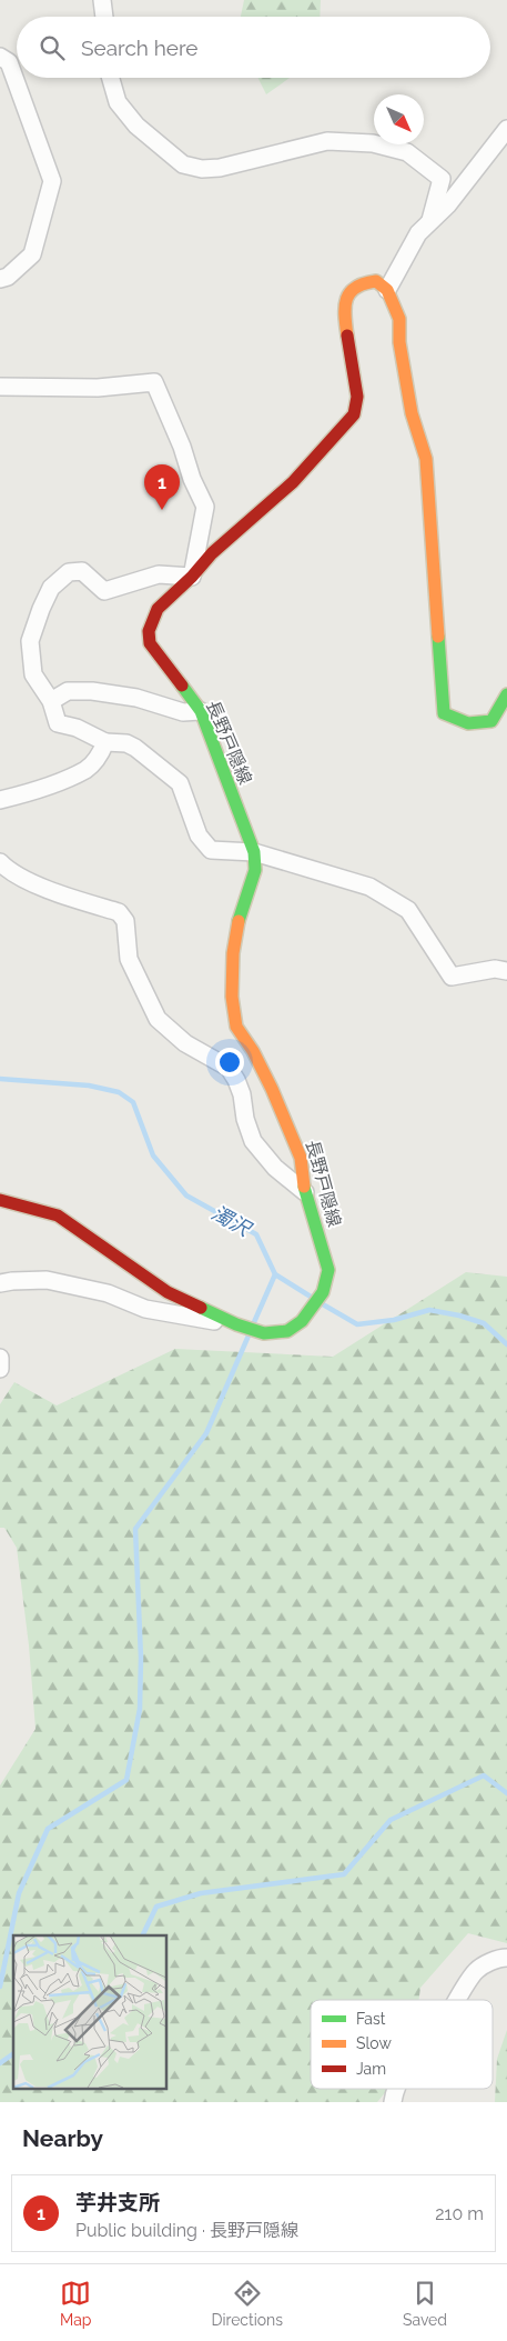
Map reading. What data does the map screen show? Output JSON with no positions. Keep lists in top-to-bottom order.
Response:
{
  "streets": {
    "main road": ["長野戸隠線"]
  },
  "water": ["濁沢"],
  "legend": ["Fast", "Slow", "Jam"],
  "north": "bottom right",
  "page": {
    "search": "Search here",
    "pins": "1",
    "heading": "Nearby",
    "list": [
      {
        "mark": "1",
        "name": "芋井支所",
        "note": "Public building · 長野戸隠線",
        "value": "210 m"
      }
    ],
    "nav": ["Map", "Directions", "Saved"]
  }
}
